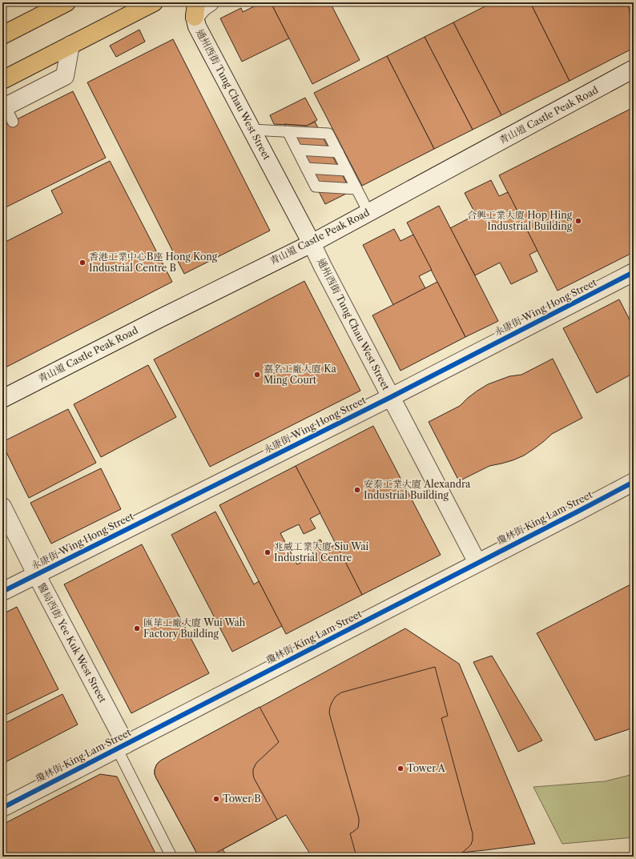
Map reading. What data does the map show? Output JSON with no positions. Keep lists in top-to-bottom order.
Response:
{
  "streets": {
    "street": [
      "通州西街 Tung Chau West Street",
      "青山道 Castle Peak Road",
      "永康街 Wing Hong Street",
      "瓊林街 King Lam Street",
      "醫局西街 Yee Kuk West Street"
    ]
  },
  "crossings": [
    ["通州西街 Tung Chau West Street", "青山道 Castle Peak Road"],
    ["通州西街 Tung Chau West Street", "永康街 Wing Hong Street"],
    ["通州西街 Tung Chau West Street", "瓊林街 King Lam Street"],
    ["永康街 Wing Hong Street", "醫局西街 Yee Kuk West Street"],
    ["瓊林街 King Lam Street", "醫局西街 Yee Kuk West Street"]
  ],
  "places": [
    "合興工業大廈 Hop Hing Industrial Building",
    "香港工業中心B座 Hong Kong Industrial Centre B",
    "嘉名工廠大廈 Ka Ming Court",
    "安泰工業大廈 Alexandra Industrial Building",
    "兆威工業大廈 Siu Wai Industrial Centre",
    "匯華工廠大廈 Wui Wah Factory Building",
    "Tower A",
    "Tower B"
  ]
}
